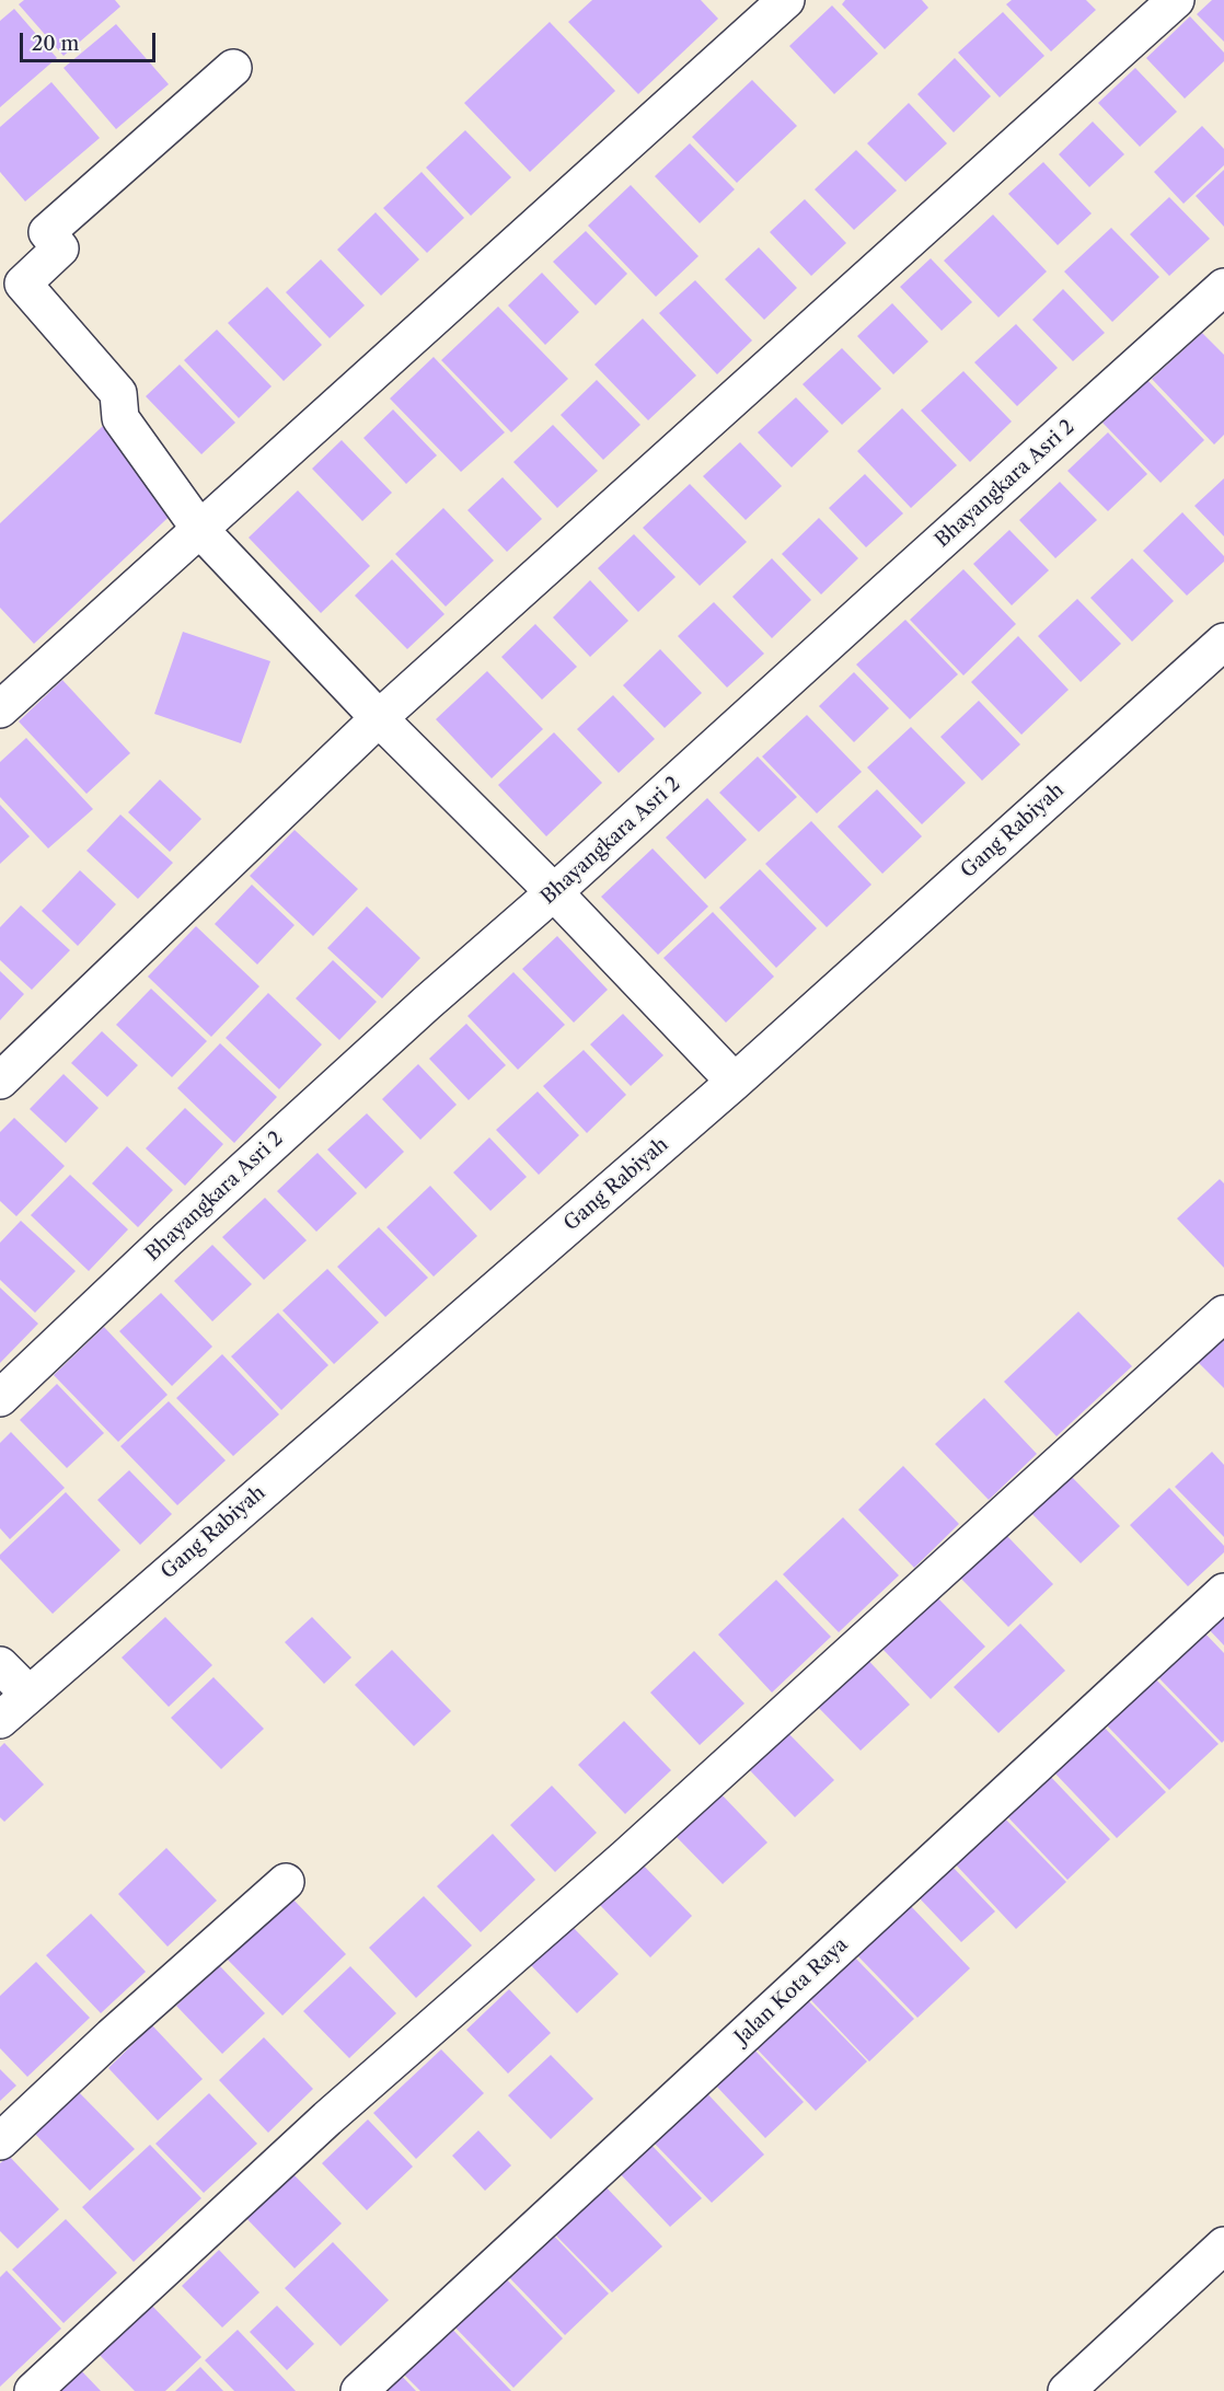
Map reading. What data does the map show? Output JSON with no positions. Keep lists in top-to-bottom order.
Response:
{
  "streets": {
    "street": ["Bhayangkara Asri 2", "Gang Rabiyah", "Jalan Kota Raya"]
  },
  "scale_bar": "20 m"
}
